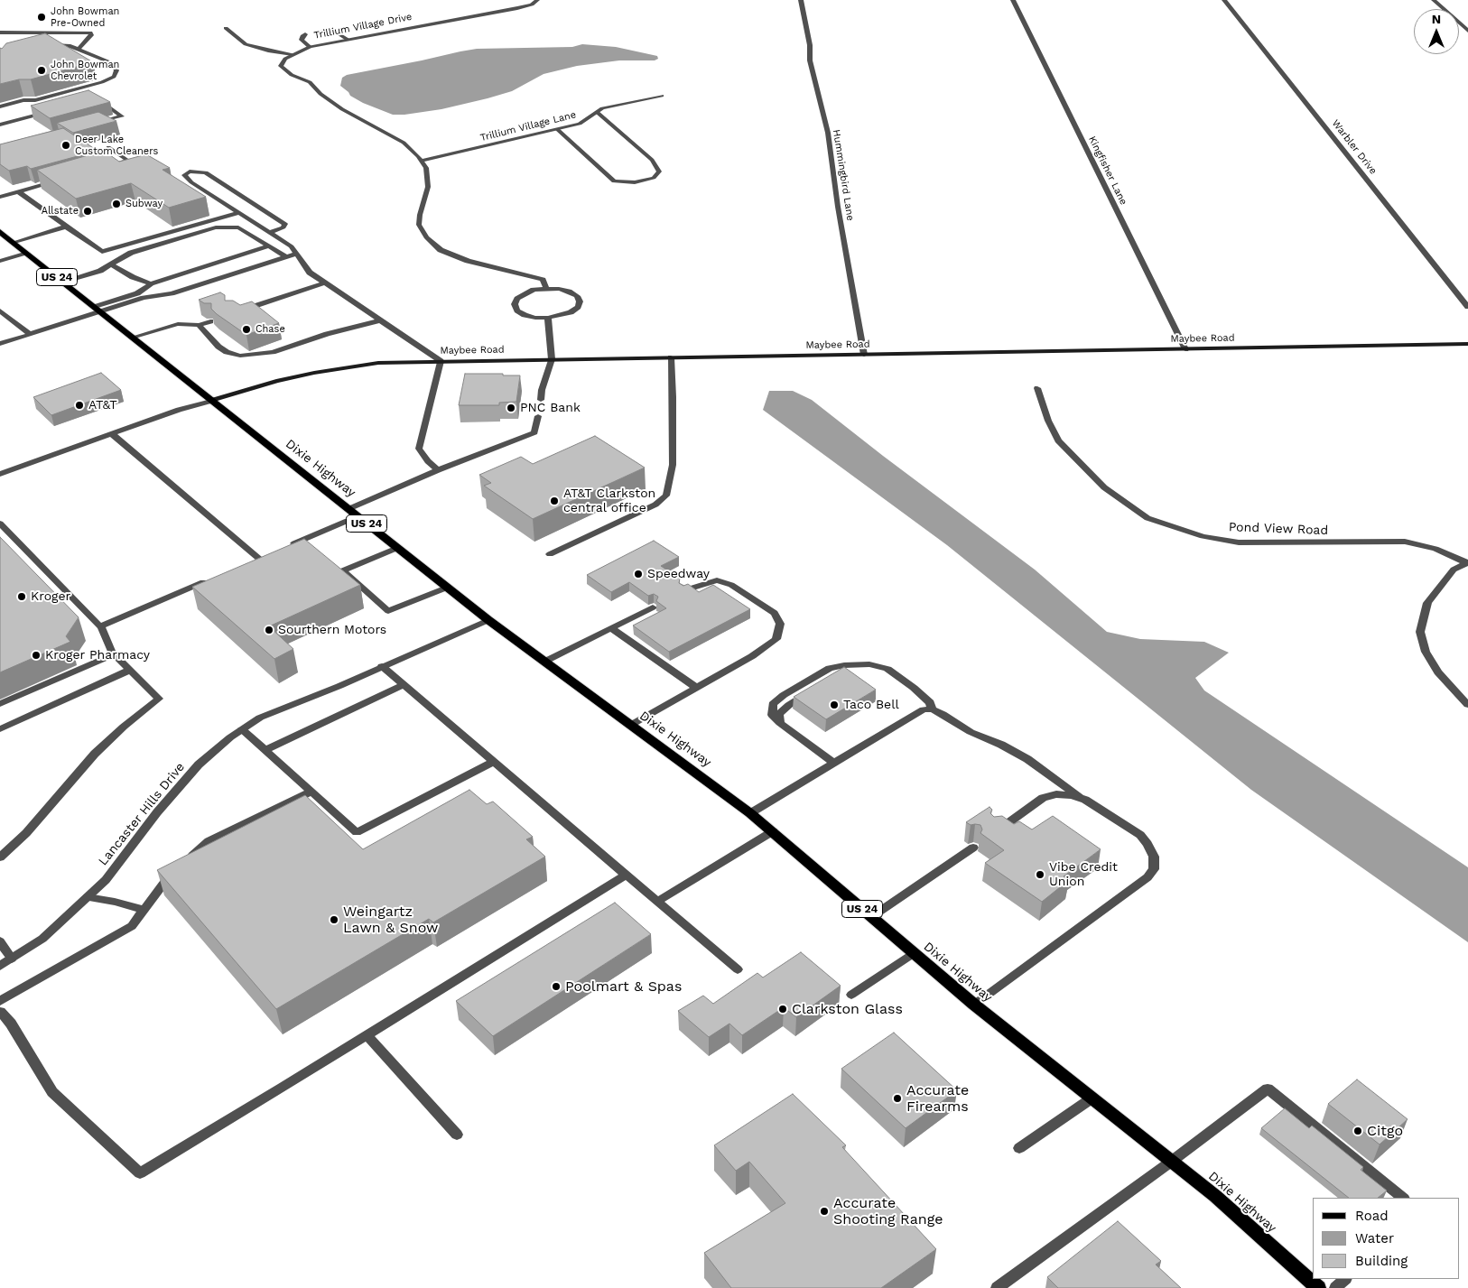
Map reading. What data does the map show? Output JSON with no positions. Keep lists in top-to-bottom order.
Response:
{
  "streets": {
    "main road": ["US 24", "Maybee Road", "Dixie Highway"],
    "street": [
      "Trillium Village Drive",
      "Trillium Village Lane",
      "Warbler Drive",
      "Kingfisher Lane",
      "Hummingbird Lane",
      "Pond View Road",
      "Lancaster Hills Drive"
    ]
  },
  "crossings": [
    ["Kingfisher Lane", "Maybee Road"],
    ["Hummingbird Lane", "Maybee Road"],
    ["Maybee Road", "Dixie Highway"],
    ["Dixie Highway", "Lancaster Hills Drive"]
  ],
  "places": [
    "John Bowman Pre-Owned",
    "John Bowman Chevrolet",
    "Deer Lake Custom Cleaners",
    "Subway",
    "Allstate",
    "Chase",
    "AT&T",
    "PNC Bank",
    "AT&T Clarkston central office",
    "Speedway",
    "Kroger",
    "Sourthern Motors",
    "Kroger Pharmacy",
    "Taco Bell",
    "Vibe Credit Union",
    "Weingartz Lawn & Snow",
    "Poolmart & Spas",
    "Clarkston Glass",
    "Accurate Firearms",
    "Citgo",
    "Accurate Shooting Range"
  ],
  "legend": ["Road", "Water", "Building"],
  "north": "top"
}
